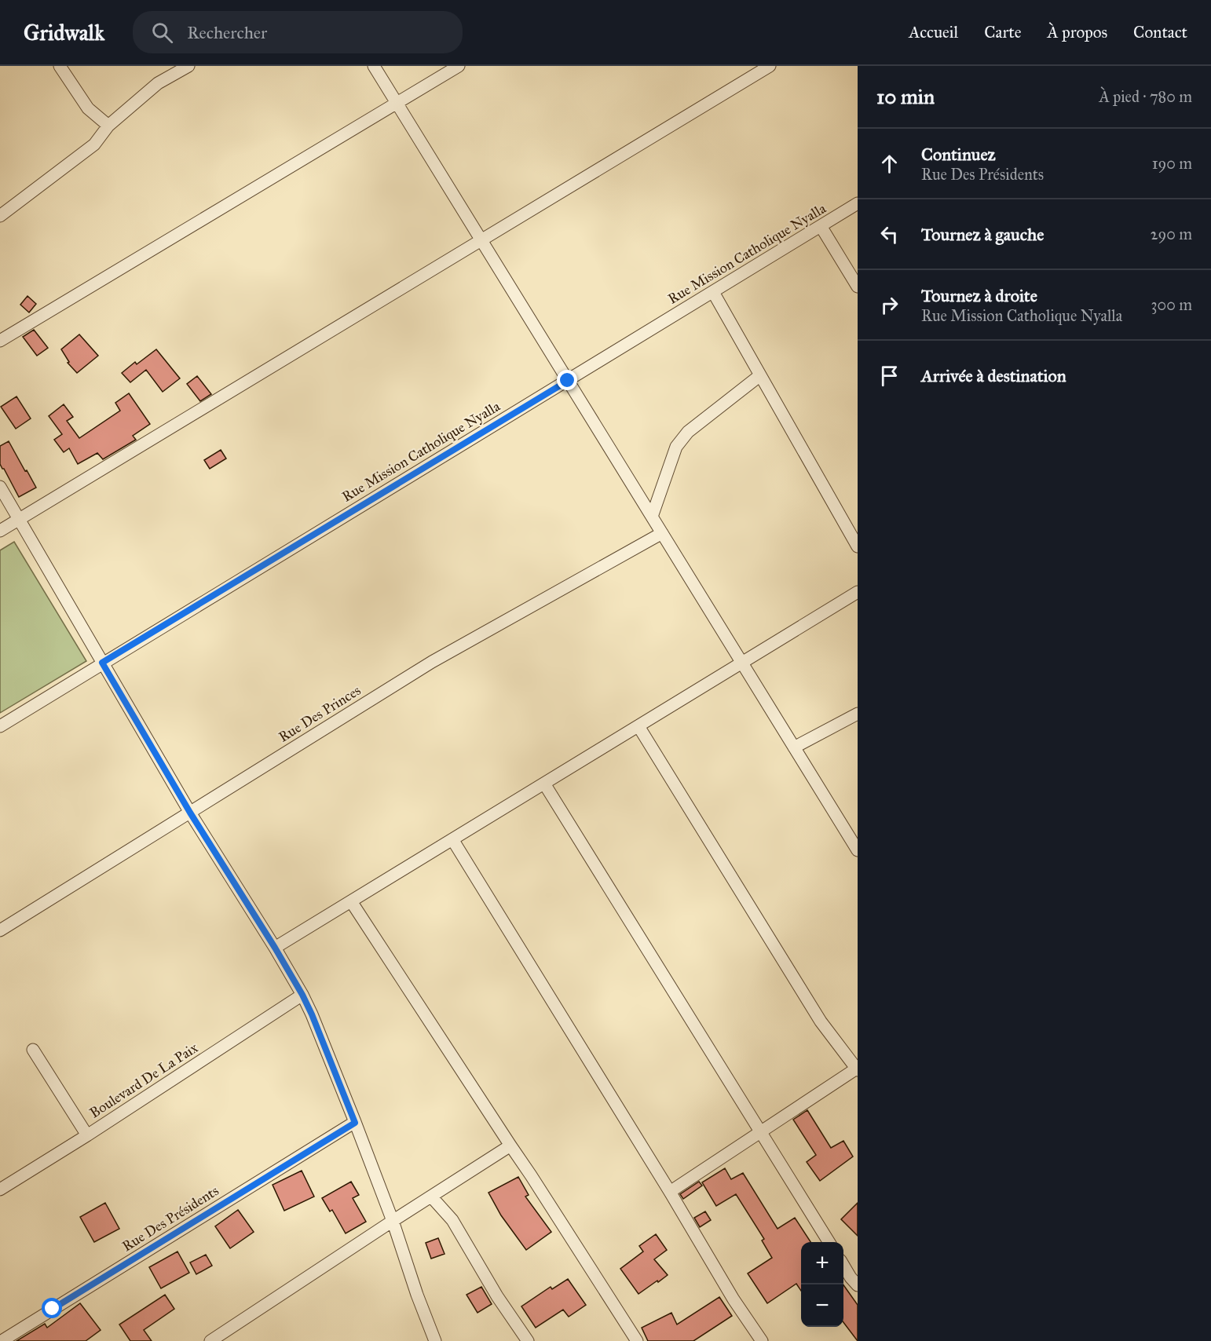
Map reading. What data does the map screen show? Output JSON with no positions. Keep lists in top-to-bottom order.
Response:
{
  "streets": {
    "street": [
      "Rue Mission Catholique Nyalla",
      "Rue Des Princes",
      "Boulevard De La Paix",
      "Rue Des Présidents"
    ]
  },
  "page": {
    "header": "Gridwalk",
    "search": "Rechercher",
    "nav": [
      "Accueil",
      "Carte",
      "À propos",
      "Contact"
    ],
    "heading": ["10 min", "À pied · 780 m"],
    "list": [
      ["Continuez", "Rue Des Présidents", "190 m"],
      ["Tournez à gauche", "290 m"],
      ["Tournez à droite", "Rue Mission Catholique Nyalla", "300 m"],
      "Arrivée à destination"
    ],
    "map_buttons": ["+", "−"]
  }
}
